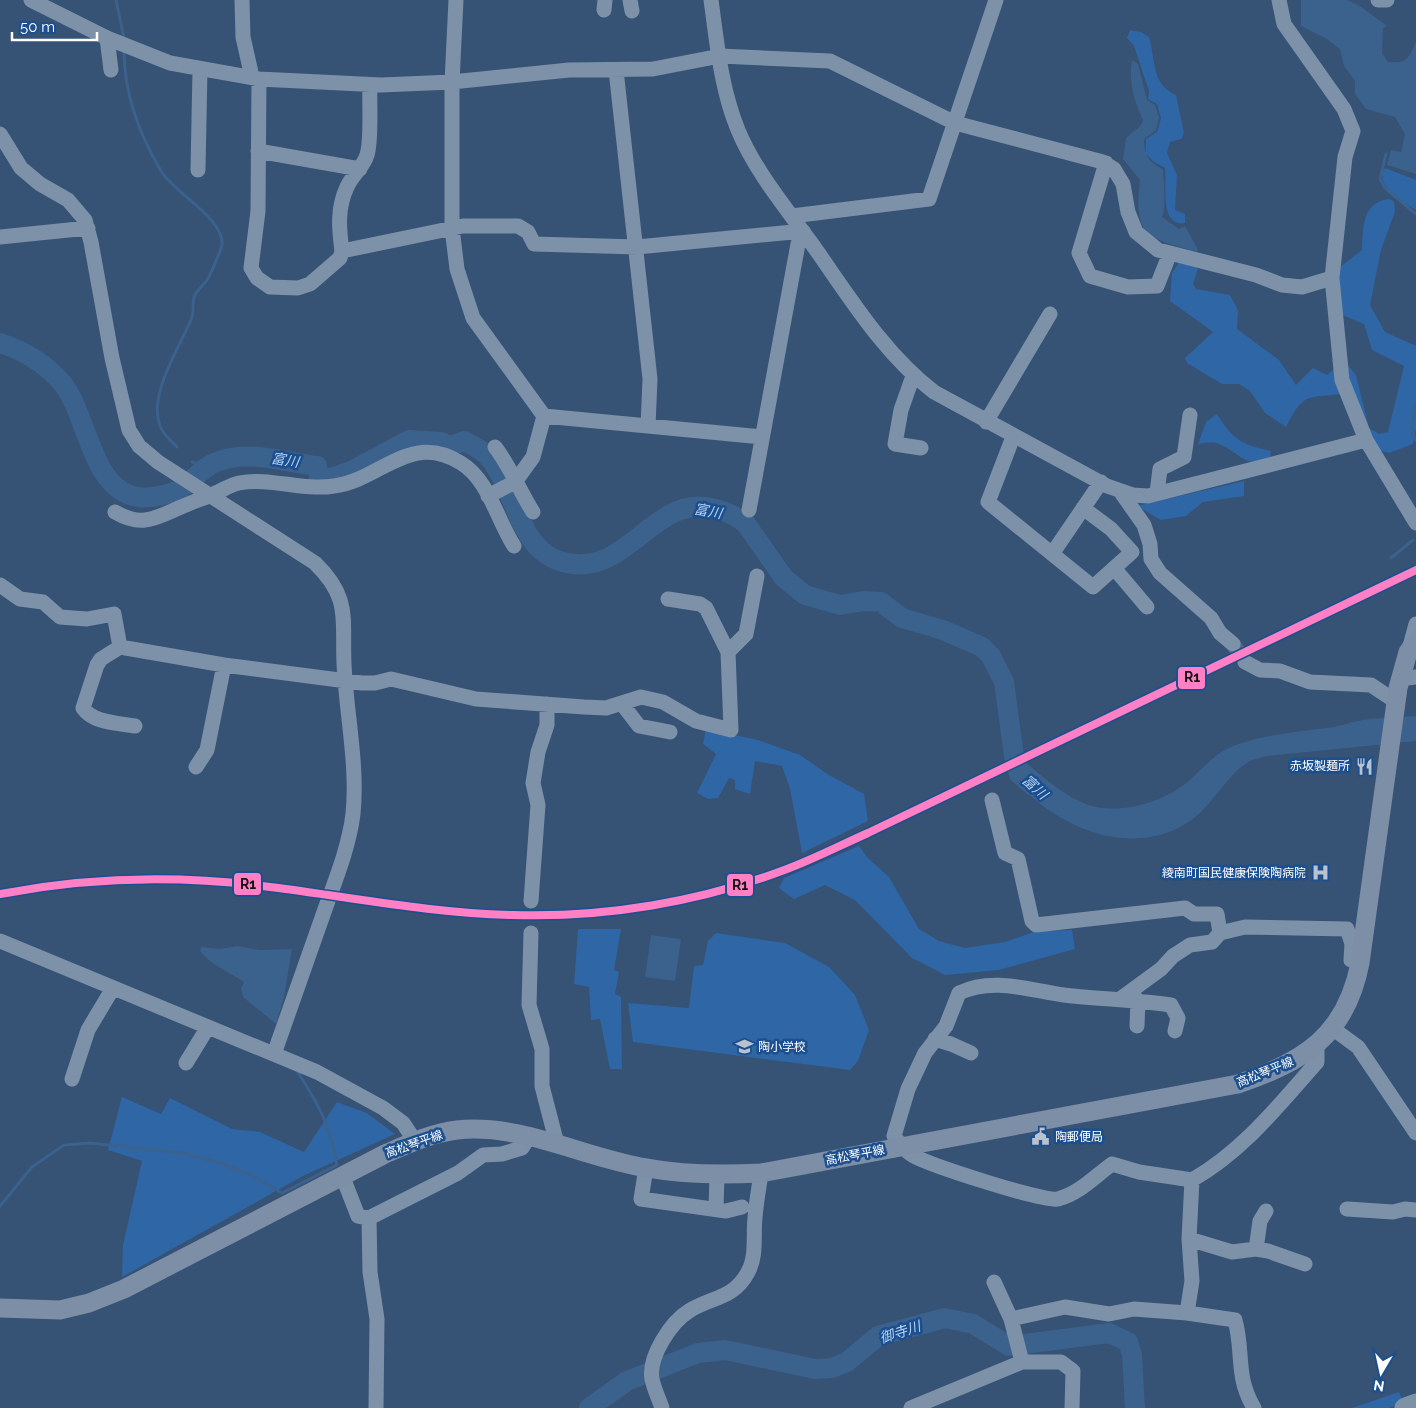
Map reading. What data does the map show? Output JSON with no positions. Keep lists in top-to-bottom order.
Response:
{
  "streets": {
    "main road": ["高松琴平線"]
  },
  "water": ["富川", "御寺川"],
  "places": {
    "restaurant": ["赤坂製麺所"],
    "hospital": ["綾南町国民健康保険陶病院"],
    "school or university": ["陶小学校"],
    "public building": ["陶郵便局"]
  },
  "lines": ["transit line R1"],
  "scale_bar": "50 m",
  "north": "bottom"
}
